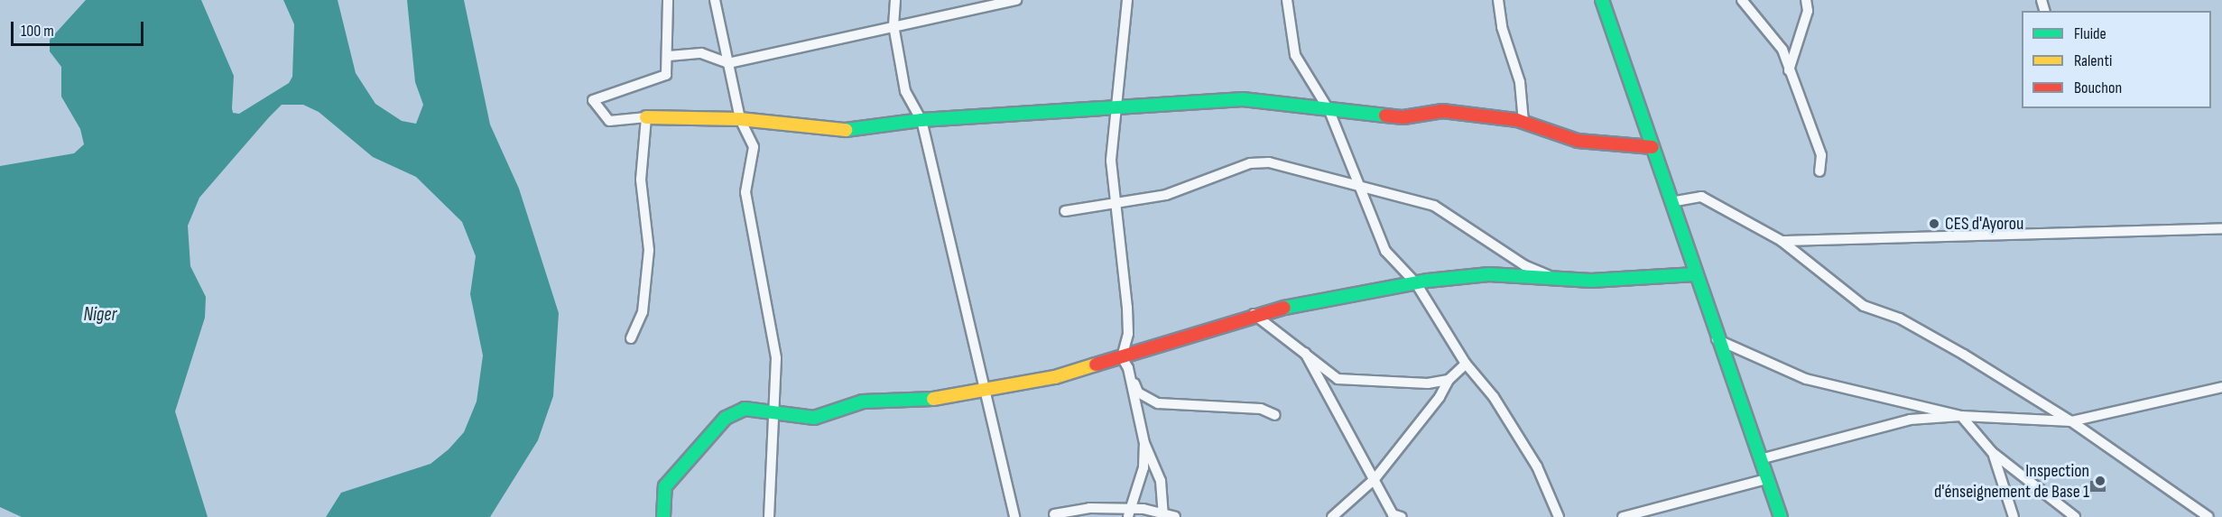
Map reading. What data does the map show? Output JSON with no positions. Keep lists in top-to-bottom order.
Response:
{
  "water": ["Niger"],
  "places": ["CES d'Ayorou", "Inspection d'énseignement de Base 1"],
  "legend": ["Fluide", "Ralenti", "Bouchon"],
  "scale_bar": "100 m"
}
